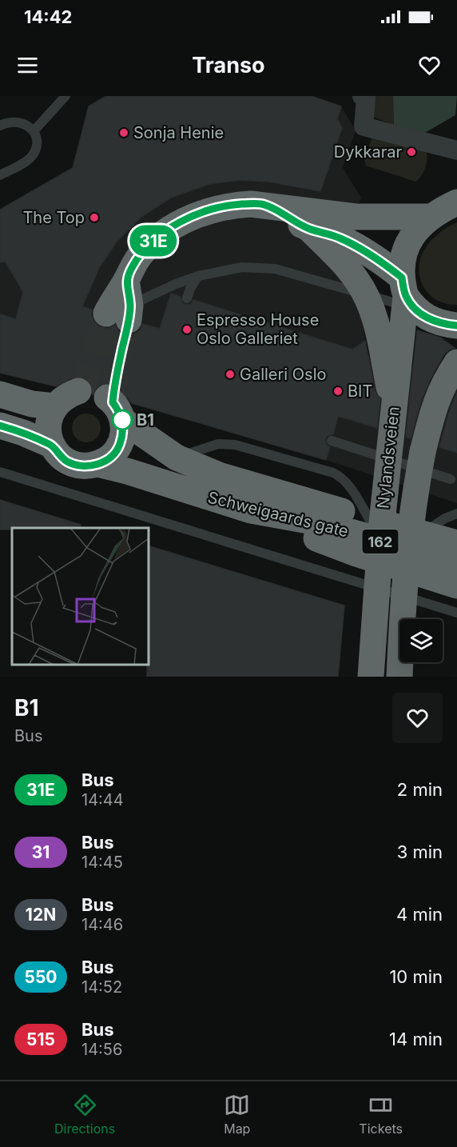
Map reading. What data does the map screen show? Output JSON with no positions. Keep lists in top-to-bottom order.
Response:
{
  "streets": {
    "highway": ["Nylandsveien", "Schweigaards gate", "162"]
  },
  "crossings": [
    ["Nylandsveien", "162"],
    ["Schweigaards gate", "162"]
  ],
  "places": [
    "Sonja Henie",
    "Dykkarar",
    "The Top",
    "Espresso House Oslo Galleriet",
    "Galleri Oslo",
    "BIT",
    "B1"
  ],
  "lines": ["bus line 31E"],
  "page": {
    "status": "14:42",
    "header": "Transo",
    "on_map": "31E",
    "heading": ["B1", "Bus"],
    "list": [
      {
        "mark": "31E",
        "name": "Bus",
        "note": "14:44",
        "value": "2 min"
      },
      {
        "mark": "31",
        "name": "Bus",
        "note": "14:45",
        "value": "3 min"
      },
      {
        "mark": "12N",
        "name": "Bus",
        "note": "14:46",
        "value": "4 min"
      },
      {
        "mark": "550",
        "name": "Bus",
        "note": "14:52",
        "value": "10 min"
      },
      {
        "mark": "515",
        "name": "Bus",
        "note": "14:56",
        "value": "14 min"
      }
    ],
    "tabs": ["Directions", "Map", "Tickets"]
  }
}
